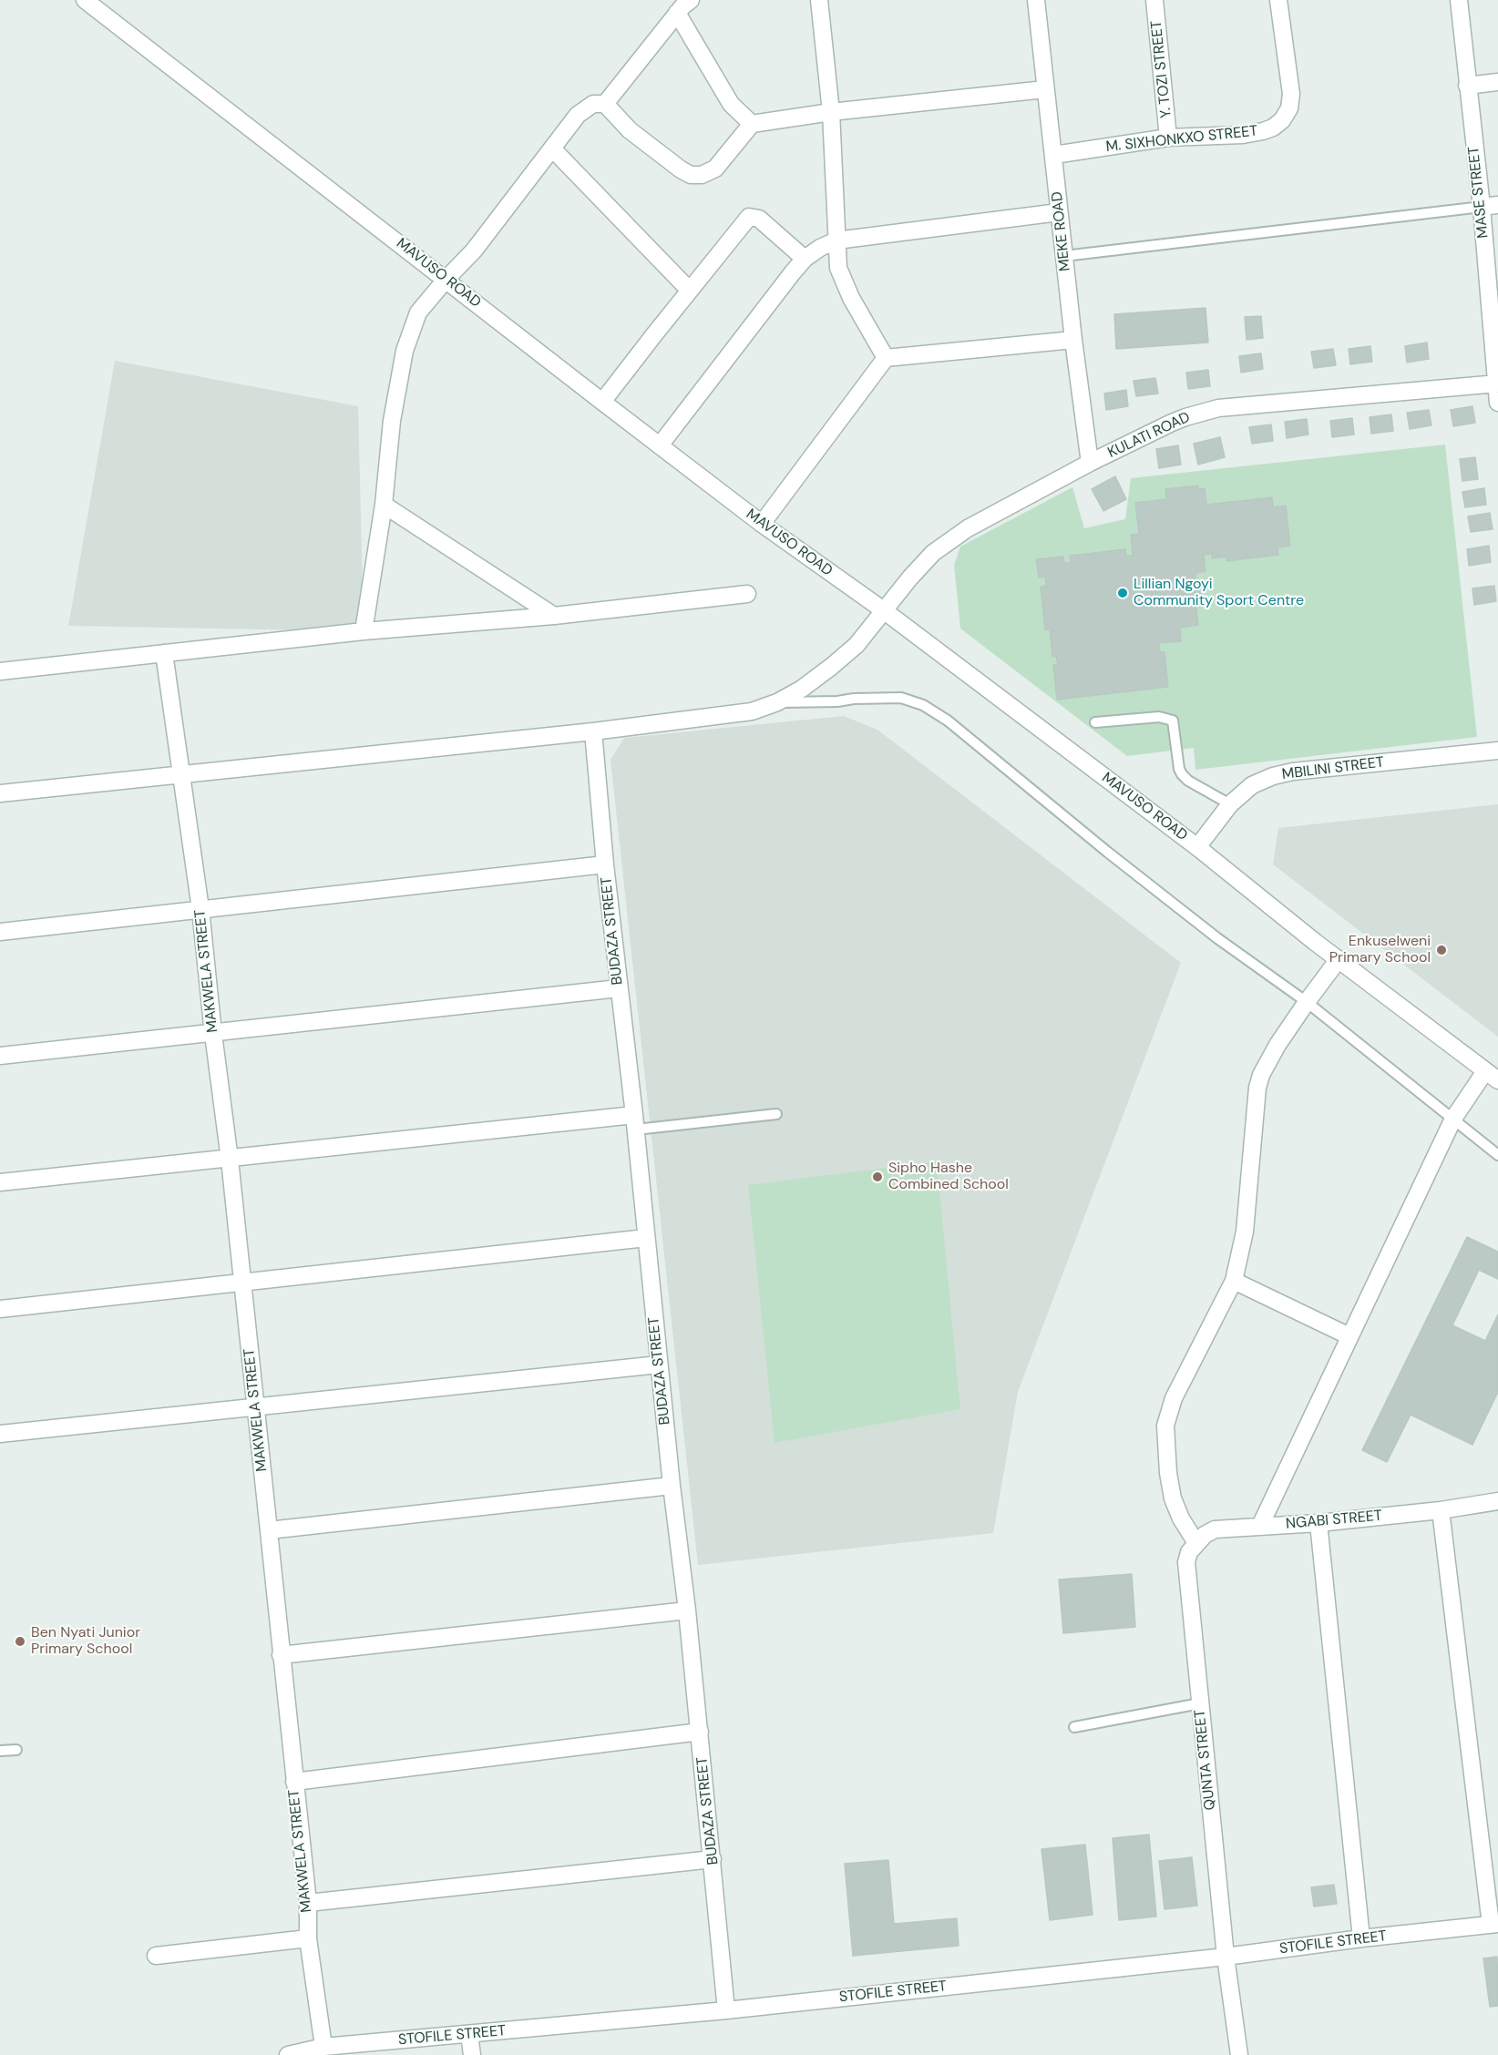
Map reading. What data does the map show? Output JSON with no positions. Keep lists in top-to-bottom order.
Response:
{
  "streets": {
    "street": [
      "Y. TOZI STREET",
      "M. SIXHONKXO STREET",
      "MASE STREET",
      "MEKE ROAD",
      "MAVUSO ROAD",
      "KULATI ROAD",
      "MBILINI STREET",
      "BUDAZA STREET",
      "MAKWELA STREET",
      "NGABI STREET",
      "QUNTA STREET",
      "STOFILE STREET"
    ]
  },
  "crossings": [
    ["Y. TOZI STREET", "M. SIXHONKXO STREET"],
    ["M. SIXHONKXO STREET", "MEKE ROAD"],
    ["MASE STREET", "KULATI ROAD"],
    ["MEKE ROAD", "KULATI ROAD"],
    ["MAVUSO ROAD", "KULATI ROAD"],
    ["MAVUSO ROAD", "MBILINI STREET"],
    ["KULATI ROAD", "BUDAZA STREET"],
    ["KULATI ROAD", "MAKWELA STREET"],
    ["BUDAZA STREET", "STOFILE STREET"],
    ["MAKWELA STREET", "STOFILE STREET"],
    ["NGABI STREET", "QUNTA STREET"],
    ["QUNTA STREET", "STOFILE STREET"]
  ],
  "places": [
    "Lillian Ngoyi Community Sport Centre",
    "Enkuselweni Primary School",
    "Sipho Hashe Combined School",
    "Ben Nyati Junior Primary School"
  ]
}
